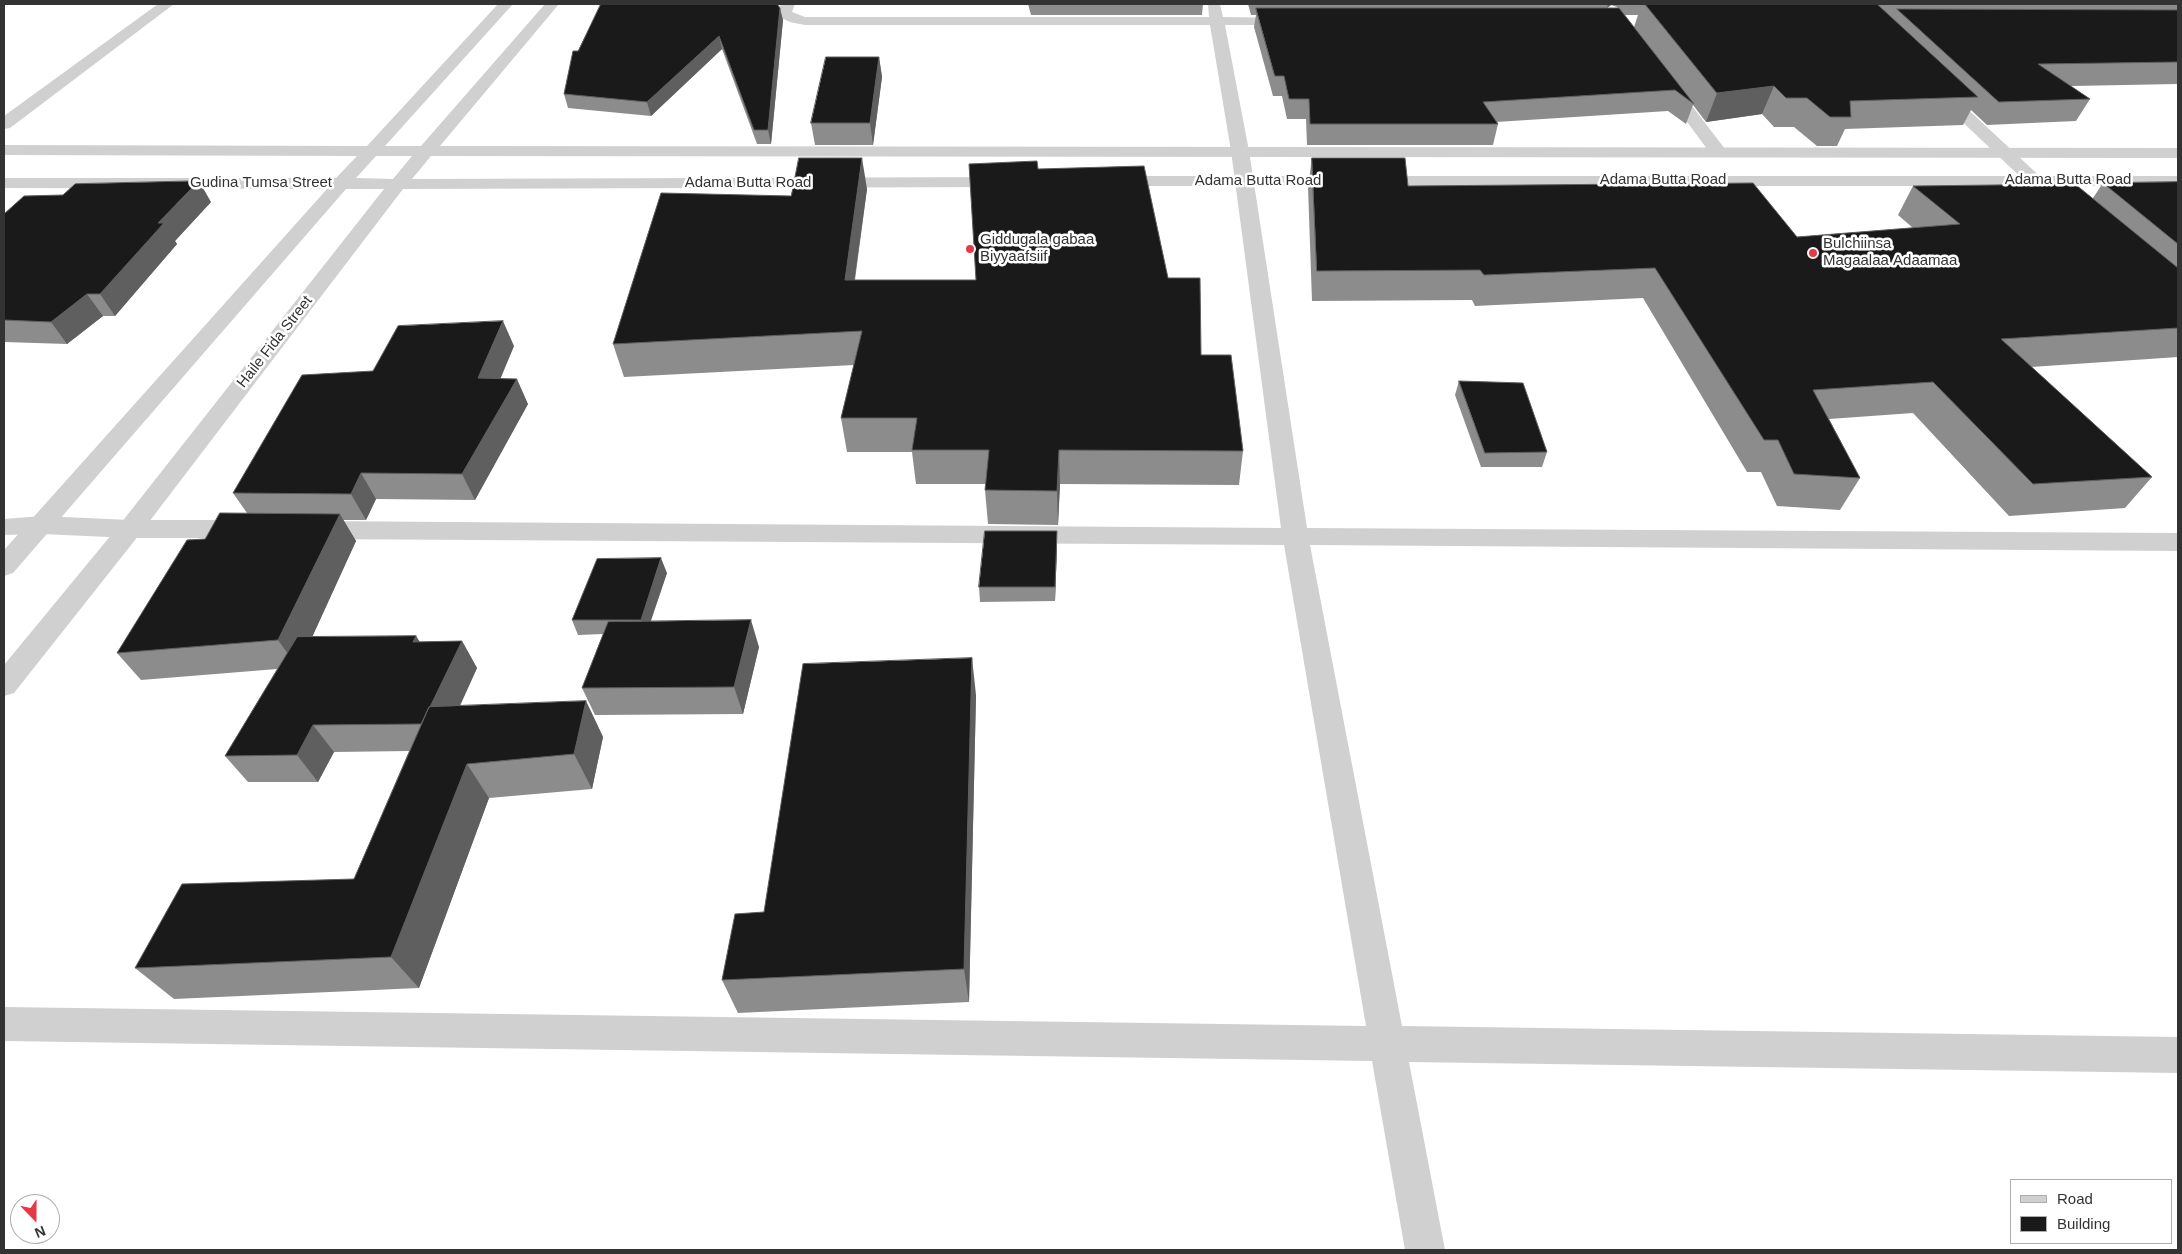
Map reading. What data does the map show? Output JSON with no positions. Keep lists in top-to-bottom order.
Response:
{
  "streets": {
    "street": ["Adama Butta Road", "Gudina Tumsa Street", "Haile Fida Street"]
  },
  "crossings": [
    ["Adama Butta Road", "Gudina Tumsa Street"],
    ["Adama Butta Road", "Haile Fida Street"],
    ["Gudina Tumsa Street", "Haile Fida Street"]
  ],
  "places": ["Giddugala gabaa Biyyaafsiif", "Bulchiinsa Magaalaa Adaamaa"],
  "legend": ["Road", "Building"],
  "north": "bottom"
}
